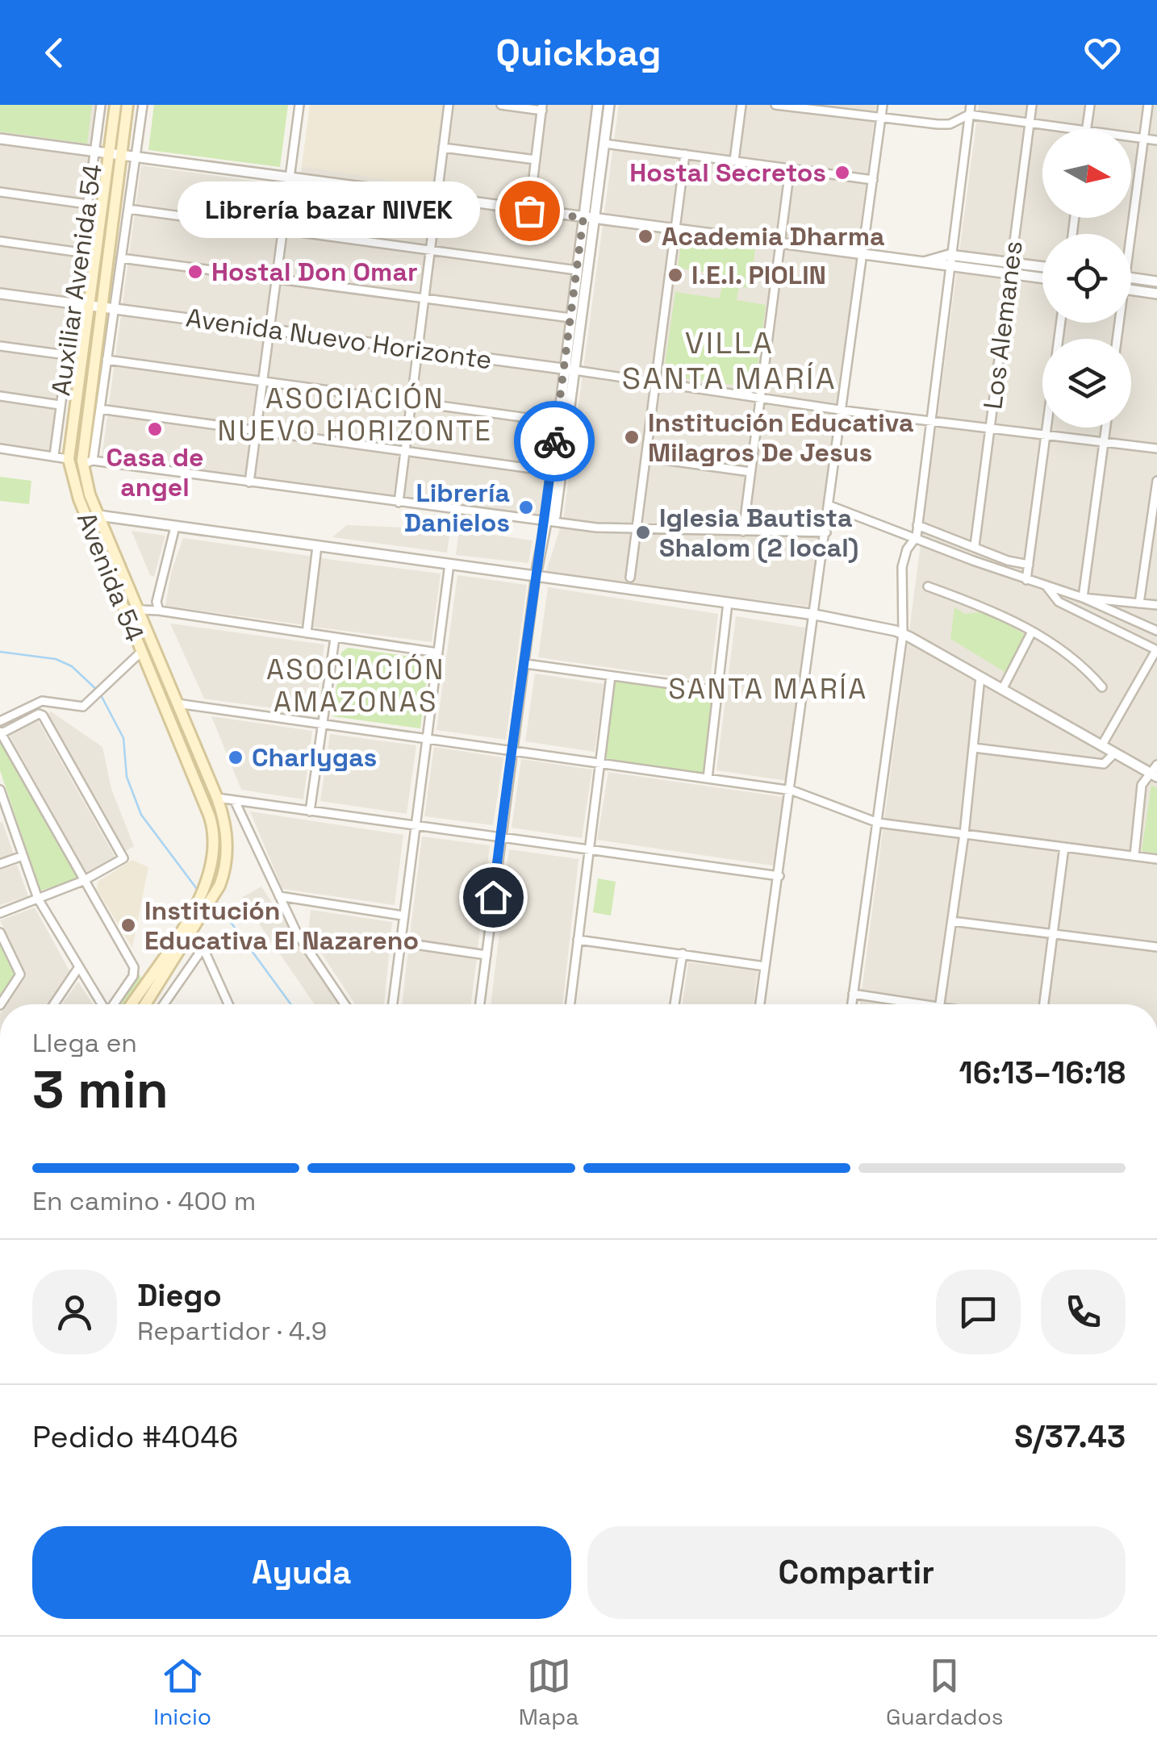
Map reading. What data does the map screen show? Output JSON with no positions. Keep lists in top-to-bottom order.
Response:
{
  "streets": {
    "main road": ["Avenida 54"],
    "street": ["Auxiliar Avenida 54", "Los Alemanes", "Avenida Nuevo Horizonte"]
  },
  "crossings": [
    ["Auxiliar Avenida 54", "Avenida Nuevo Horizonte"],
    ["Avenida Nuevo Horizonte", "Avenida 54"]
  ],
  "districts": [
    "VILLA SANTA MARÍA",
    "ASOCIACIÓN NUEVO HORIZONTE",
    "ASOCIACIÓN AMAZONAS",
    "SANTA MARÍA"
  ],
  "places": [
    "Hostal Secretos",
    "Librería bazar NIVEK",
    "Academia Dharma",
    "Hostal Don Omar",
    "I.E.I. PIOLIN",
    "Casa de angel",
    "Institución Educativa Milagros De Jesus",
    "Librería Danielos",
    "Iglesia Bautista Shalom (2 local)",
    "Charlygas",
    "Institución Educativa El Nazareno"
  ],
  "north": "right",
  "page": {
    "header": "Quickbag",
    "bubble": "Librería bazar NIVEK",
    "heading": ["3 min", "Llega en", "16:13–16:18"],
    "panel": [
      "Diego",
      "Repartidor · 4.9",
      "Pedido #4046",
      "S/37.43"
    ],
    "bar": "En camino · 400 m",
    "buttons": ["Ayuda", "Compartir"],
    "tabs": ["Inicio", "Mapa", "Guardados"]
  }
}
